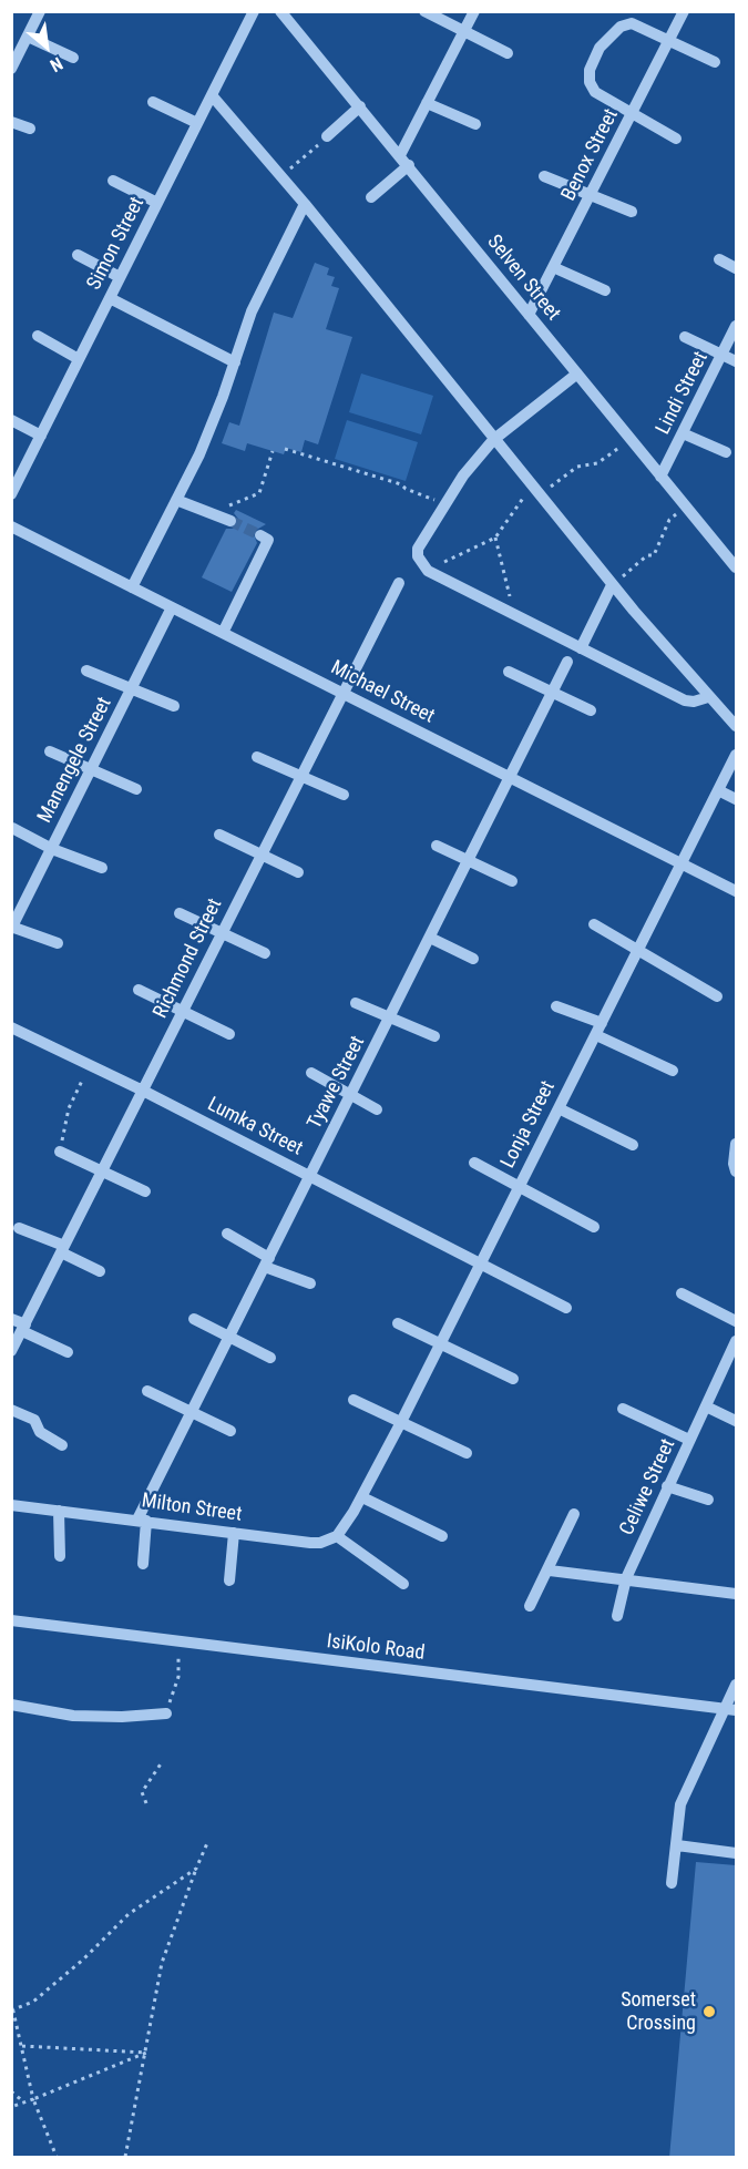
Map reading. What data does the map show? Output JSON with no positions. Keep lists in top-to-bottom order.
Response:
{
  "streets": {
    "street": [
      "Benox Street",
      "Simon Street",
      "Selven Street",
      "Lindi Street",
      "Michael Street",
      "Manengele Street",
      "Richmond Street",
      "Tyawe Street",
      "Lonja Street",
      "Lumka Street",
      "Celiwe Street",
      "Milton Street",
      "IsiKolo Road"
    ]
  },
  "crossings": [
    ["Benox Street", "Selven Street"],
    ["Selven Street", "Lindi Street"],
    ["Michael Street", "Manengele Street"],
    ["Michael Street", "Richmond Street"],
    ["Michael Street", "Tyawe Street"],
    ["Michael Street", "Lonja Street"],
    ["Richmond Street", "Lumka Street"],
    ["Tyawe Street", "Lumka Street"],
    ["Tyawe Street", "Milton Street"],
    ["Lonja Street", "Lumka Street"],
    ["Lonja Street", "Milton Street"]
  ],
  "places": ["Somerset Crossing"],
  "north": "bottom right"
}
